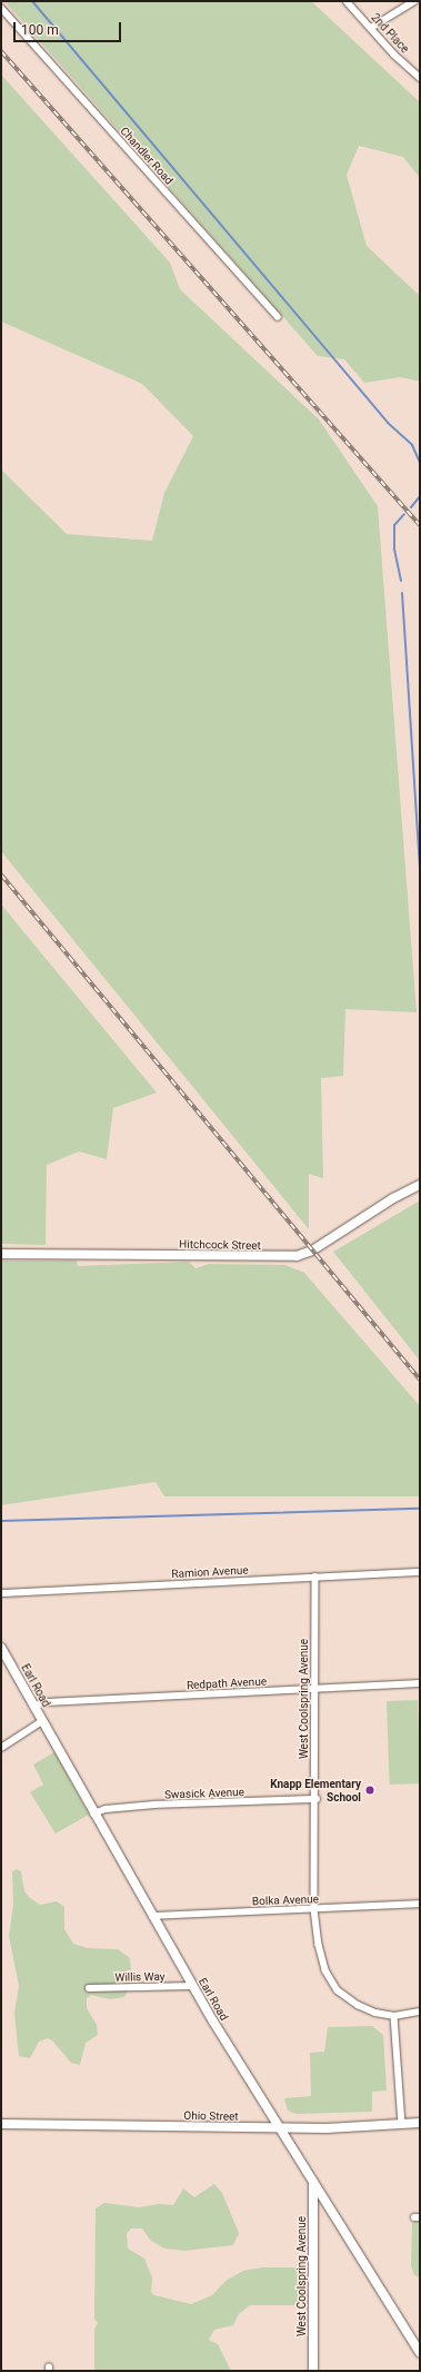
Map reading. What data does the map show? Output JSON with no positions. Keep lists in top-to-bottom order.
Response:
{
  "streets": {
    "street": [
      "2nd Place",
      "Chandler Road",
      "Hitchcock Street",
      "Ramion Avenue",
      "Redpath Avenue",
      "Earl Road",
      "West Coolspring Avenue",
      "Swasick Avenue",
      "Bolka Avenue",
      "Willis Way",
      "Ohio Street"
    ]
  },
  "crossings": [
    ["Ramion Avenue", "West Coolspring Avenue"],
    ["Redpath Avenue", "Earl Road"],
    ["Redpath Avenue", "West Coolspring Avenue"],
    ["Earl Road", "West Coolspring Avenue"],
    ["Earl Road", "Swasick Avenue"],
    ["Earl Road", "Bolka Avenue"],
    ["Earl Road", "Willis Way"],
    ["Earl Road", "Ohio Street"],
    ["West Coolspring Avenue", "Swasick Avenue"],
    ["West Coolspring Avenue", "Bolka Avenue"]
  ],
  "places": ["Knapp Elementary School"],
  "scale_bar": "100 m"
}
